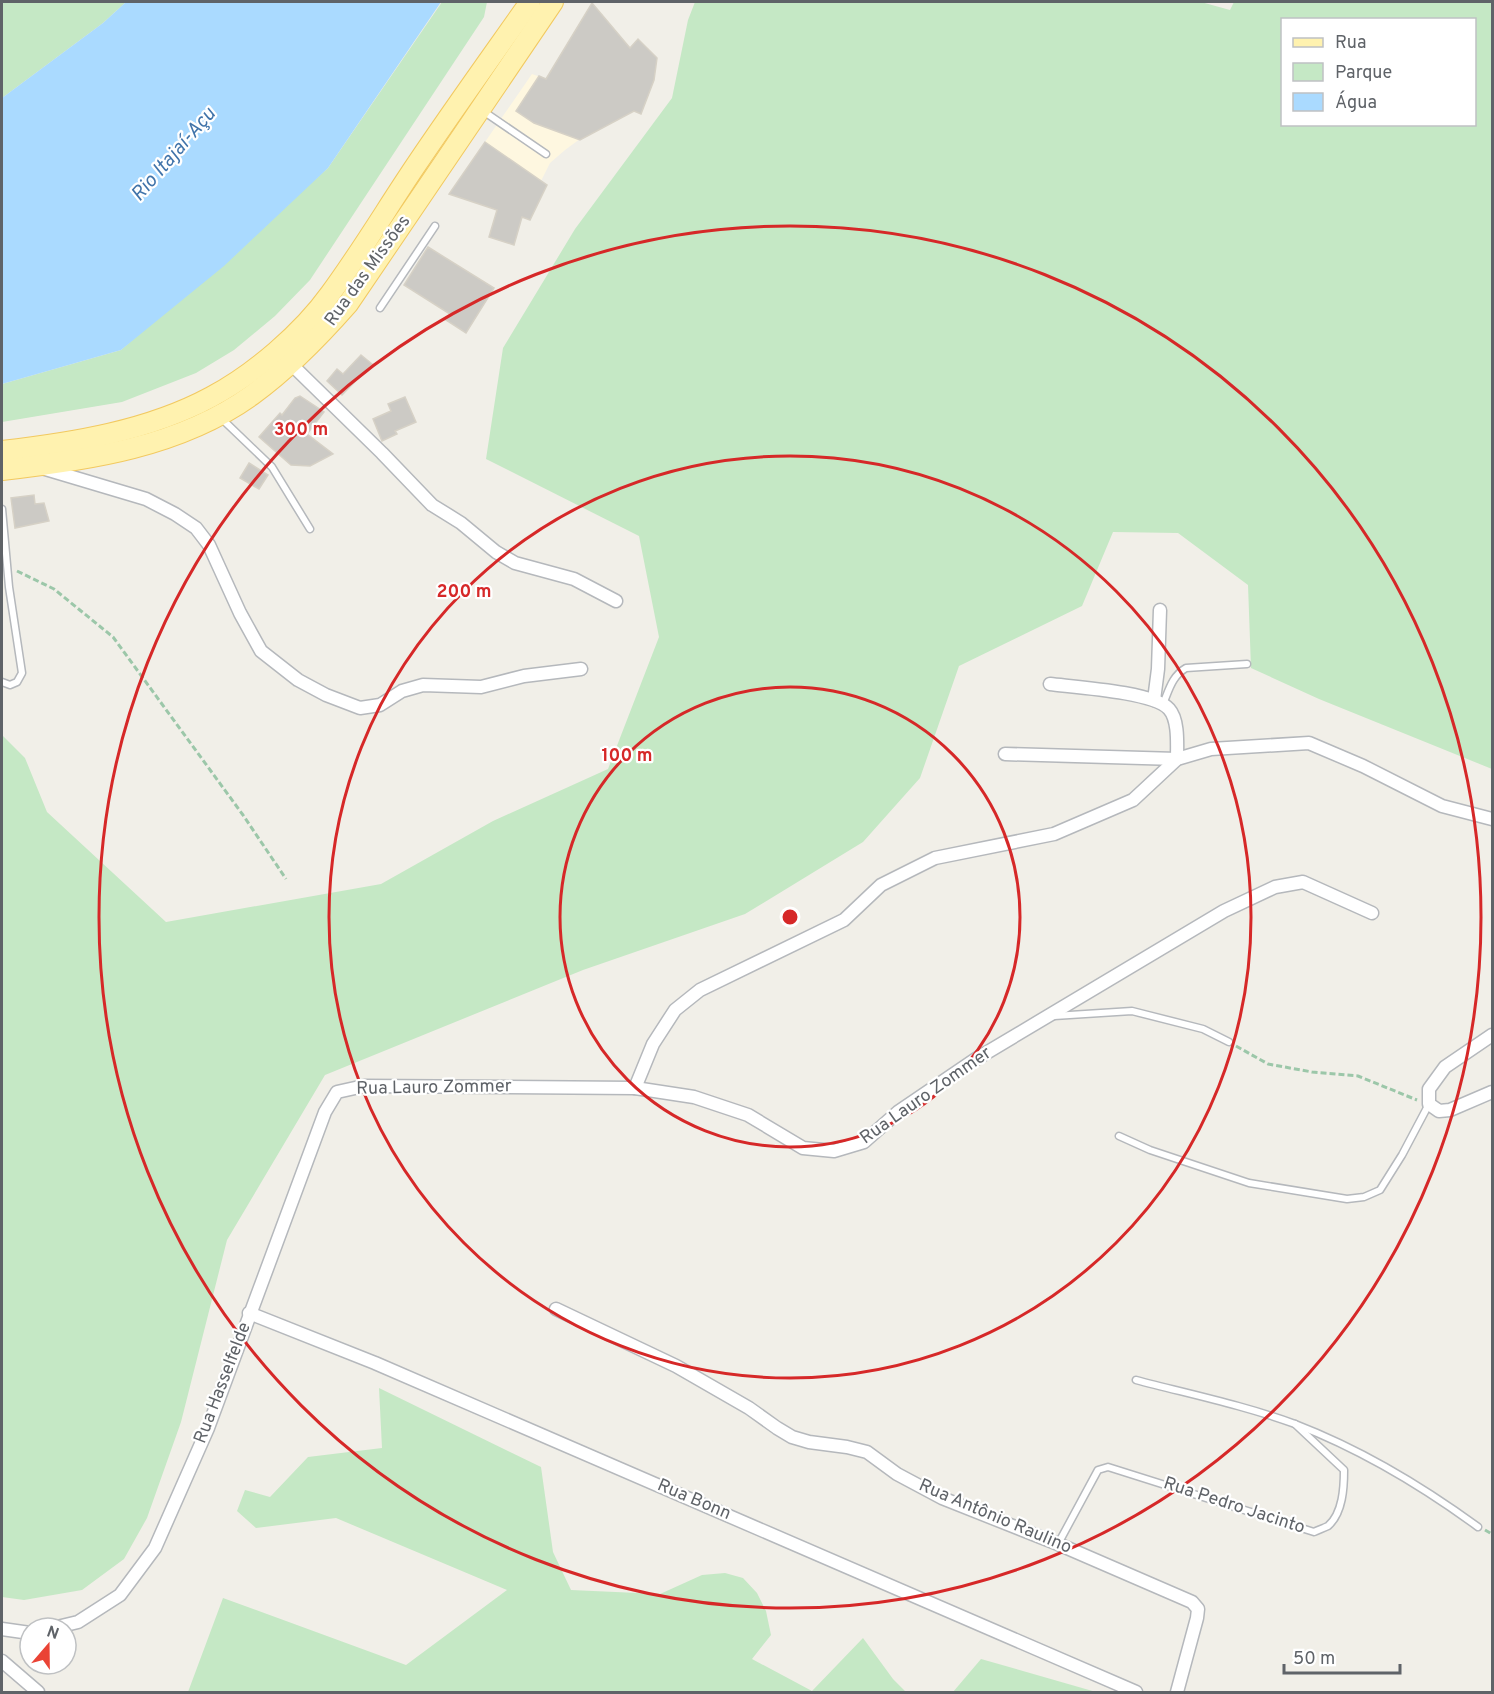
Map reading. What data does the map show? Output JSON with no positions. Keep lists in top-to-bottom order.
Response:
{
  "streets": {
    "main road": ["Rua das Missões"],
    "street": [
      "Rua Lauro Zommer",
      "Rua Hasselfelde",
      "Rua Bonn",
      "Rua Antônio Raulino"
    ],
    "lane": ["Rua Pedro Jacinto"]
  },
  "crossings": [
    ["Rua Lauro Zommer", "Rua Hasselfelde"],
    ["Rua Hasselfelde", "Rua Bonn"],
    ["Rua Pedro Jacinto", "Rua Antônio Raulino"]
  ],
  "water": ["Rio Itajaí-Açu"],
  "legend": ["Rua", "Parque", "Água"],
  "scale_bar": "50 m",
  "north": "top",
  "rings": ["300 m", "200 m", "100 m"]
}
